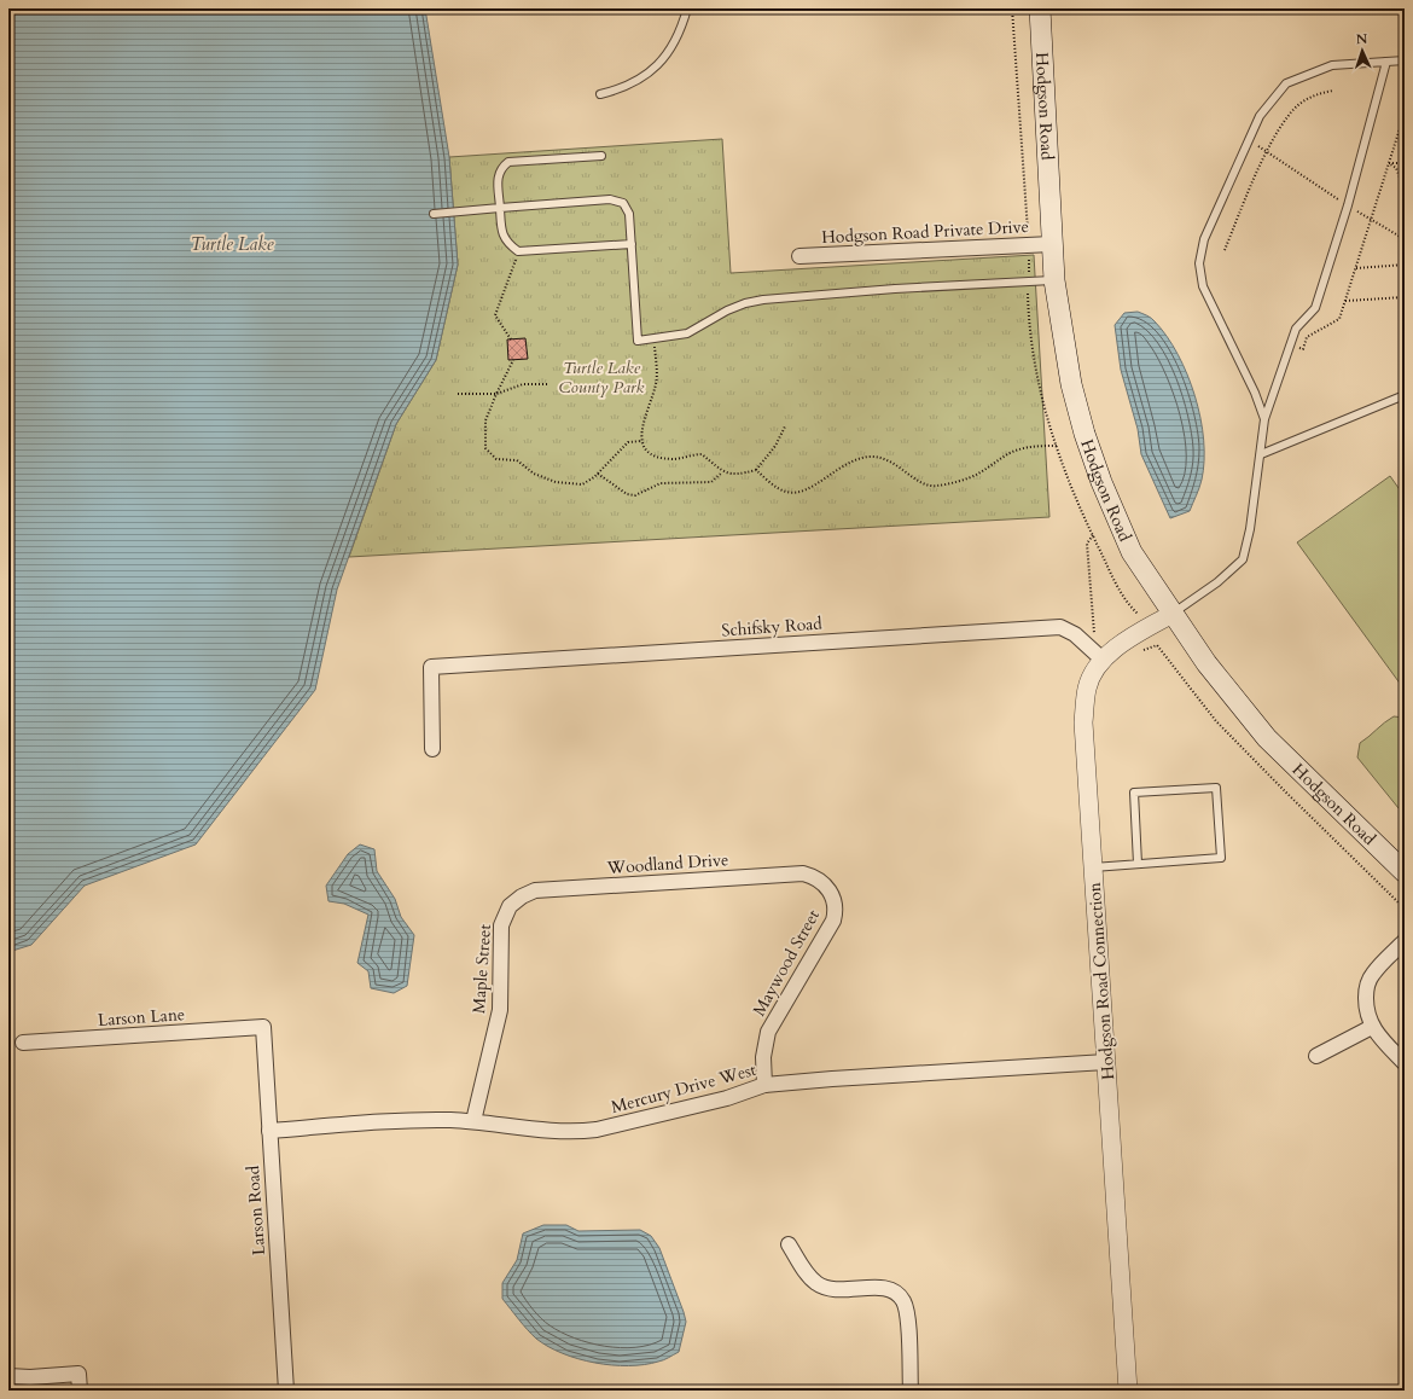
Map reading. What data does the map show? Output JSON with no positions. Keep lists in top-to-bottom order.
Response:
{
  "streets": {
    "main road": ["Hodgson Road"],
    "street": [
      "Hodgson Road Private Drive",
      "Schifsky Road",
      "Woodland Drive",
      "Maywood Street",
      "Maple Street",
      "Hodgson Road Connection",
      "Larson Lane",
      "Mercury Drive West",
      "Larson Road"
    ]
  },
  "crossings": [
    ["Hodgson Road", "Hodgson Road Private Drive"],
    ["Hodgson Road", "Hodgson Road Connection"],
    ["Schifsky Road", "Hodgson Road Connection"],
    ["Woodland Drive", "Maywood Street"],
    ["Woodland Drive", "Maple Street"],
    ["Maywood Street", "Mercury Drive West"],
    ["Maple Street", "Mercury Drive West"],
    ["Hodgson Road Connection", "Mercury Drive West"],
    ["Larson Lane", "Larson Road"],
    ["Mercury Drive West", "Larson Road"]
  ],
  "water": ["Turtle Lake"],
  "parks": ["Turtle Lake County Park"],
  "north": "top"
}
